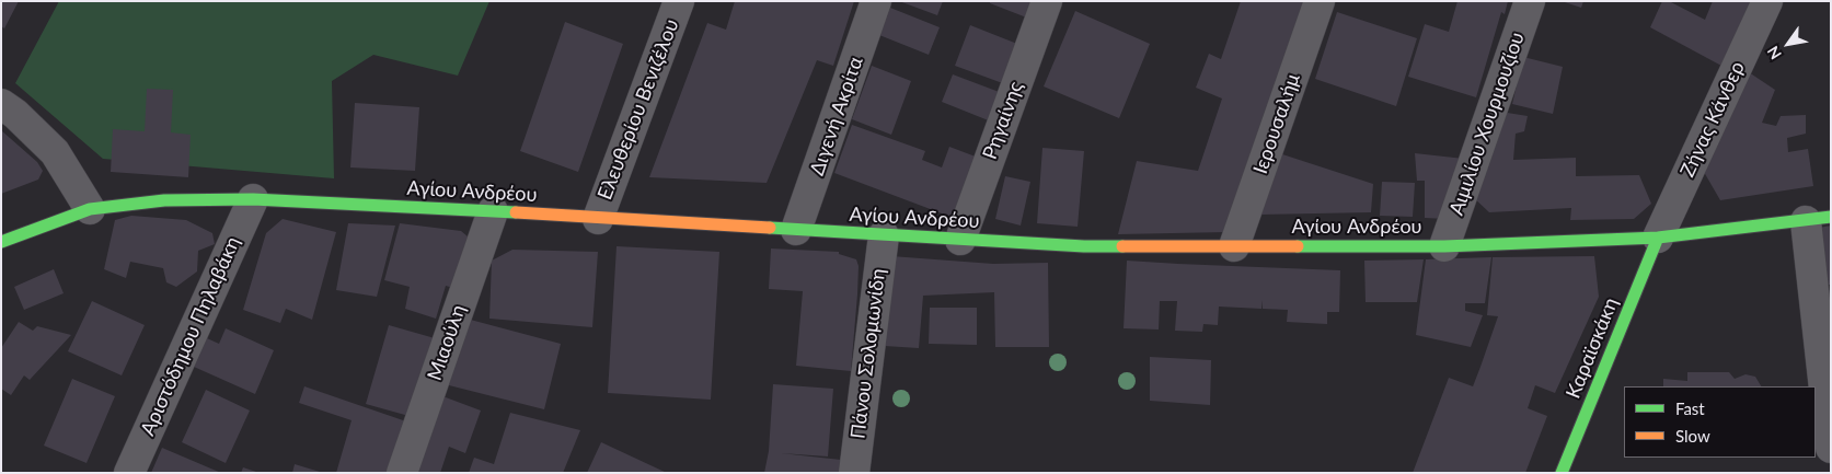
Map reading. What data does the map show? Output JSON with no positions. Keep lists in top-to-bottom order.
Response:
{
  "streets": {
    "street": [
      "Ελευθερίου Βενιζέλου",
      "Διγενή Ακρίτα",
      "Ζήνας Κάνθερ",
      "Ρηγαίνης",
      "Ιερουσαλήμ",
      "Αιμιλίου Χουρμουζίου",
      "Αγίου Ανδρέου",
      "Αριστόδημου Πηλαβάκη",
      "Μιαούλη",
      "Καραϊσκάκη",
      "Πάνου Σολομωνίδη"
    ]
  },
  "crossings": [
    ["Ελευθερίου Βενιζέλου", "Αγίου Ανδρέου"],
    ["Διγενή Ακρίτα", "Αγίου Ανδρέου"],
    ["Ζήνας Κάνθερ", "Αγίου Ανδρέου"],
    ["Ζήνας Κάνθερ", "Καραϊσκάκη"],
    ["Ρηγαίνης", "Αγίου Ανδρέου"],
    ["Ιερουσαλήμ", "Αγίου Ανδρέου"],
    ["Αιμιλίου Χουρμουζίου", "Αγίου Ανδρέου"],
    ["Αγίου Ανδρέου", "Αριστόδημου Πηλαβάκη"],
    ["Αγίου Ανδρέου", "Μιαούλη"],
    ["Αγίου Ανδρέου", "Καραϊσκάκη"],
    ["Αγίου Ανδρέου", "Πάνου Σολομωνίδη"]
  ],
  "legend": ["Fast", "Slow"],
  "north": "bottom left"
}
